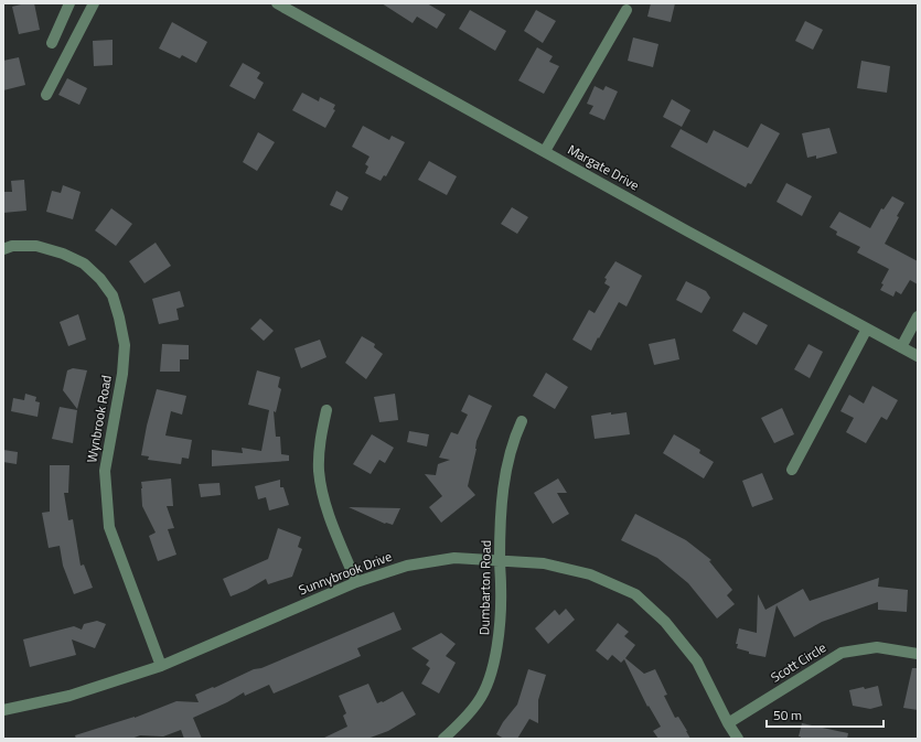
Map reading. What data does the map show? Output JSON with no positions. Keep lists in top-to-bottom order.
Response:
{
  "streets": {
    "street": [
      "Margate Drive",
      "Wynbrook Road",
      "Sunnybrook Drive",
      "Dumbarton Road",
      "Scott Circle"
    ]
  },
  "crossings": [
    ["Wynbrook Road", "Sunnybrook Drive"],
    ["Sunnybrook Drive", "Dumbarton Road"],
    ["Sunnybrook Drive", "Scott Circle"]
  ],
  "scale_bar": "50 m"
}
